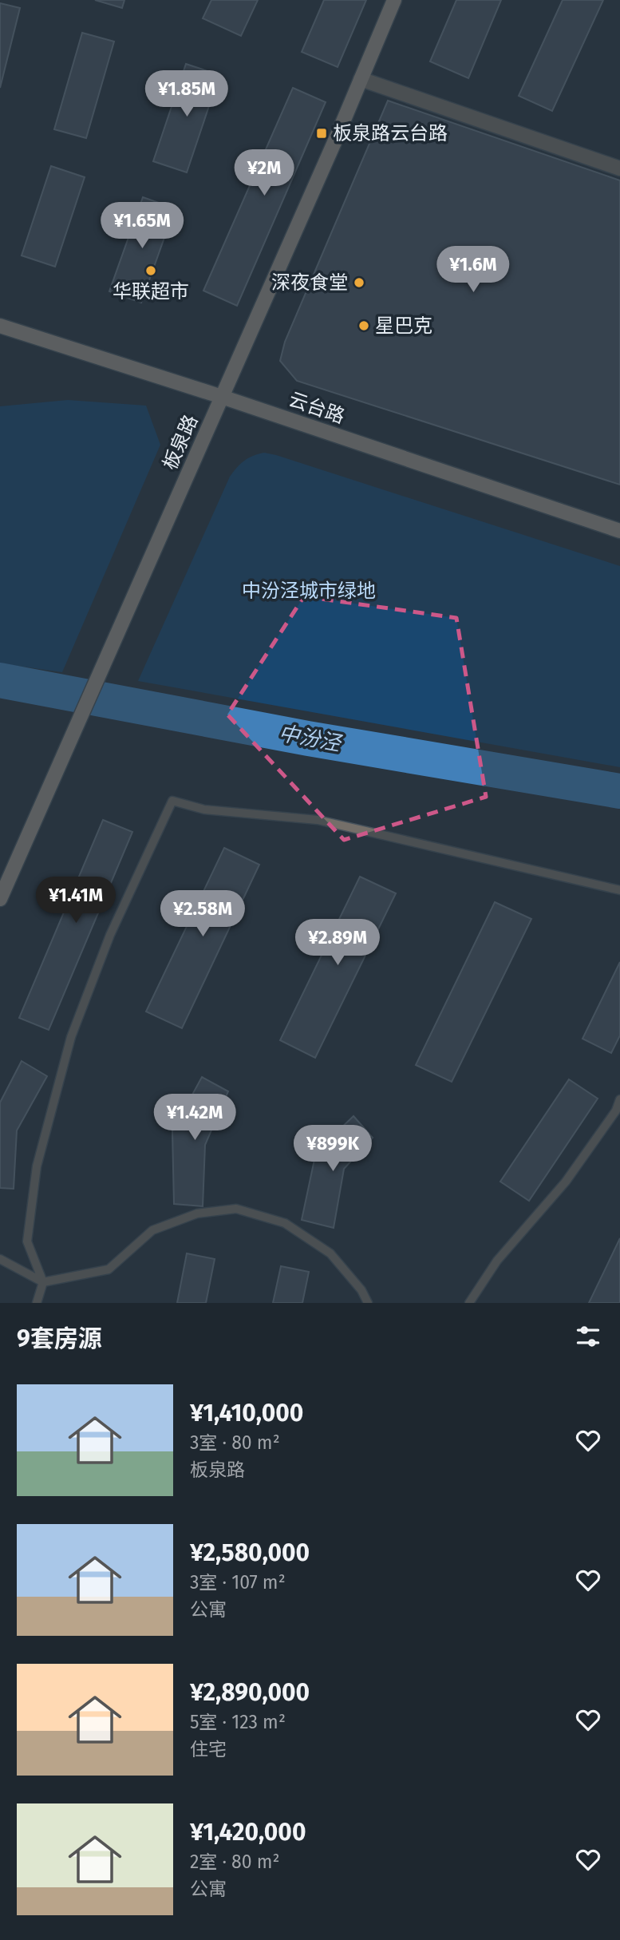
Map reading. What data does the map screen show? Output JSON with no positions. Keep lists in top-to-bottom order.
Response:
{
  "streets": {
    "street": ["云台路", "板泉路"]
  },
  "crossings": [
    ["云台路", "板泉路"]
  ],
  "water": ["中汾泾"],
  "parks": ["中汾泾城市绿地"],
  "places": {
    "transit": ["板泉路云台路"],
    "other": ["华联超市", "深夜食堂", "星巴克"]
  },
  "page": {
    "price": [
      "¥1.85M",
      "¥2M",
      "¥1.65M",
      "¥1.6M",
      "¥1.41M",
      "¥2.58M",
      "¥2.89M",
      "¥1.42M",
      "¥899K"
    ],
    "heading": "9套房源",
    "list": [
      {
        "name": "¥1,410,000",
        "note": "3室 · 80 m² · 板泉路"
      },
      {
        "name": "¥2,580,000",
        "note": "3室 · 107 m² · 公寓"
      },
      {
        "name": "¥2,890,000",
        "note": "5室 · 123 m² · 住宅"
      },
      {
        "name": "¥1,420,000",
        "note": "2室 · 80 m² · 公寓"
      }
    ]
  }
}
